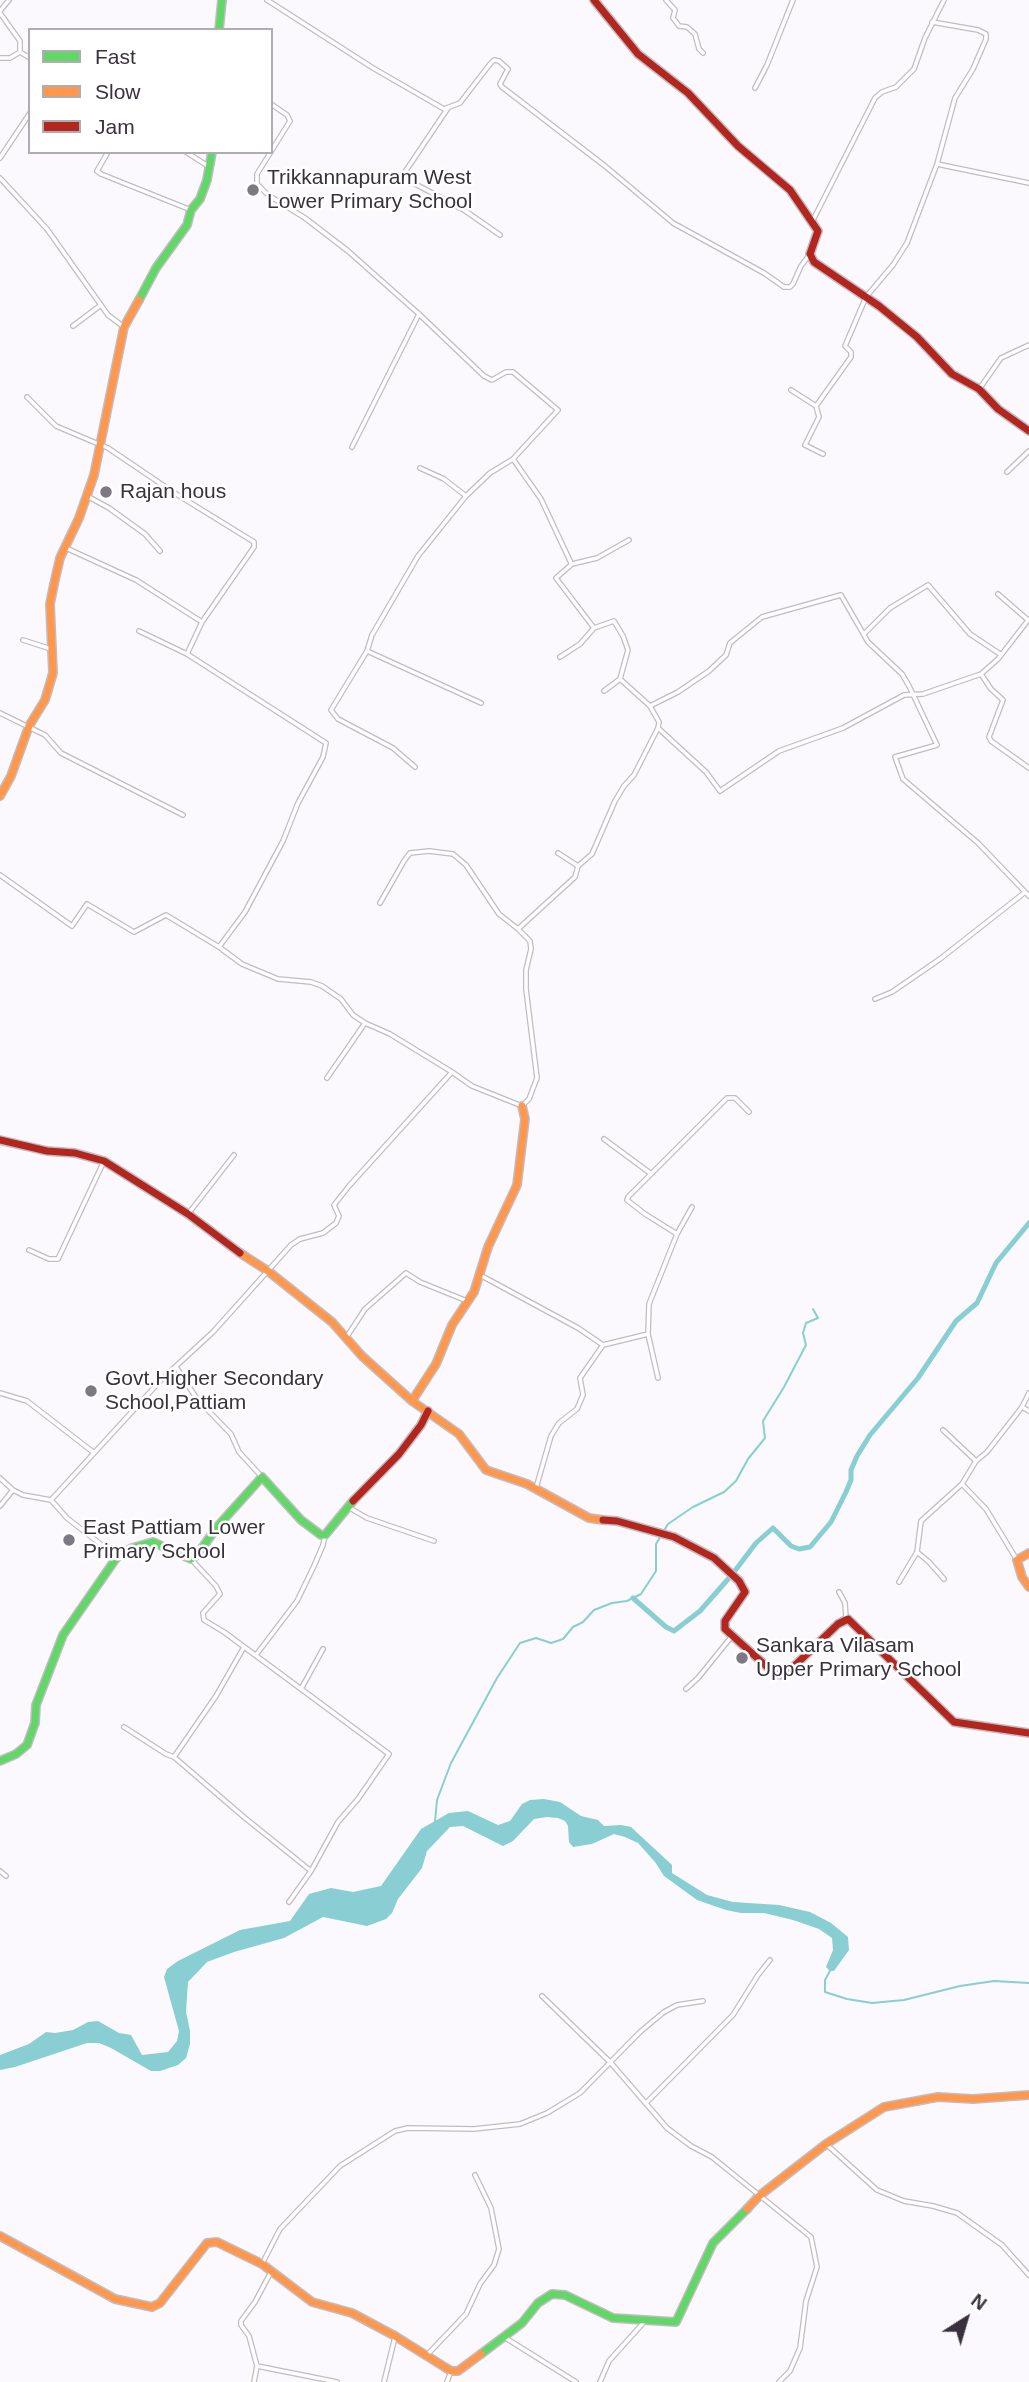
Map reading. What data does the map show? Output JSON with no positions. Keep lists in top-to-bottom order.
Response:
{
  "places": [
    "Trikkannapuram West Lower Primary School",
    "Rajan hous",
    "Govt.Higher Secondary School,Pattiam",
    "East Pattiam Lower Primary School",
    "Sankara Vilasam Upper Primary School"
  ],
  "legend": ["Fast", "Slow", "Jam"],
  "north": "top right"
}
